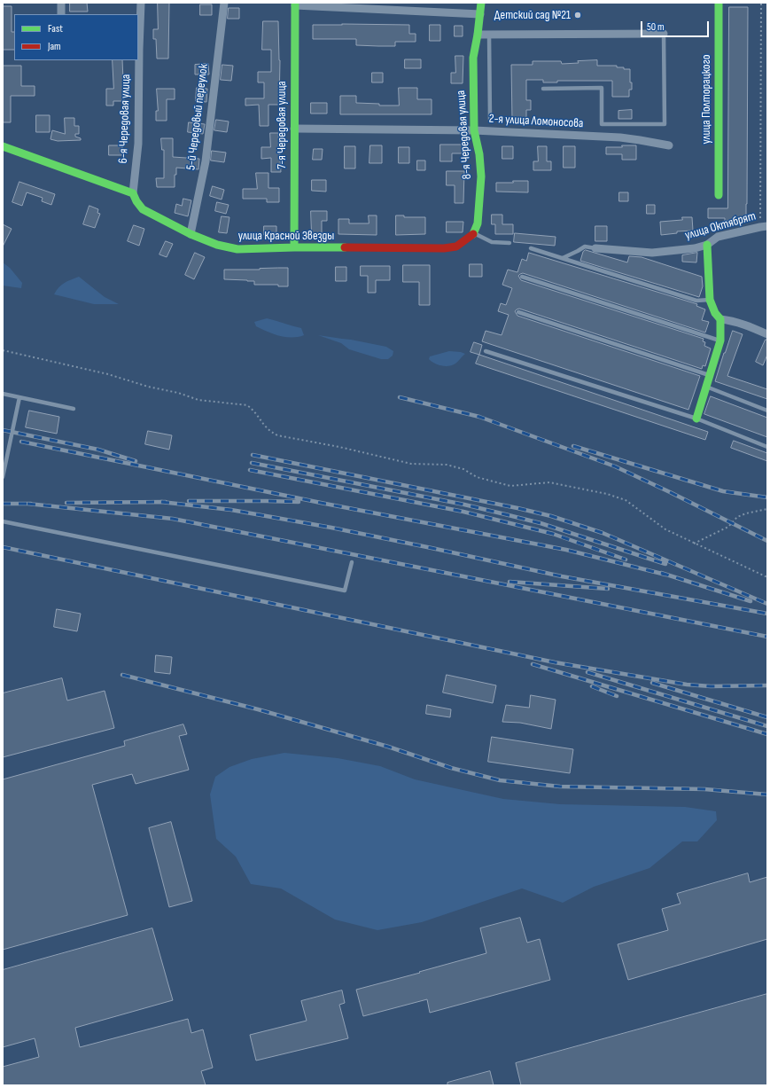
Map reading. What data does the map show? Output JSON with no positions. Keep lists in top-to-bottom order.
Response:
{
  "streets": {
    "street": [
      "улица Полторацкого",
      "5-й Чередовый переулок",
      "6-я Чередовая улица",
      "2-я улица Ломоносова",
      "7-я Чередовая улица",
      "8-я Чередовая улица",
      "улица Октябрят",
      "улица Красной Звезды"
    ]
  },
  "crossings": [
    ["5-й Чередовый переулок", "улица Красной Звезды"],
    ["6-я Чередовая улица", "улица Красной Звезды"],
    ["2-я улица Ломоносова", "7-я Чередовая улица"],
    ["2-я улица Ломоносова", "8-я Чередовая улица"],
    ["7-я Чередовая улица", "улица Красной Звезды"],
    ["8-я Чередовая улица", "улица Красной Звезды"]
  ],
  "places": ["Детский сад №21"],
  "legend": ["Fast", "Jam"],
  "scale_bar": "50 m"
}
